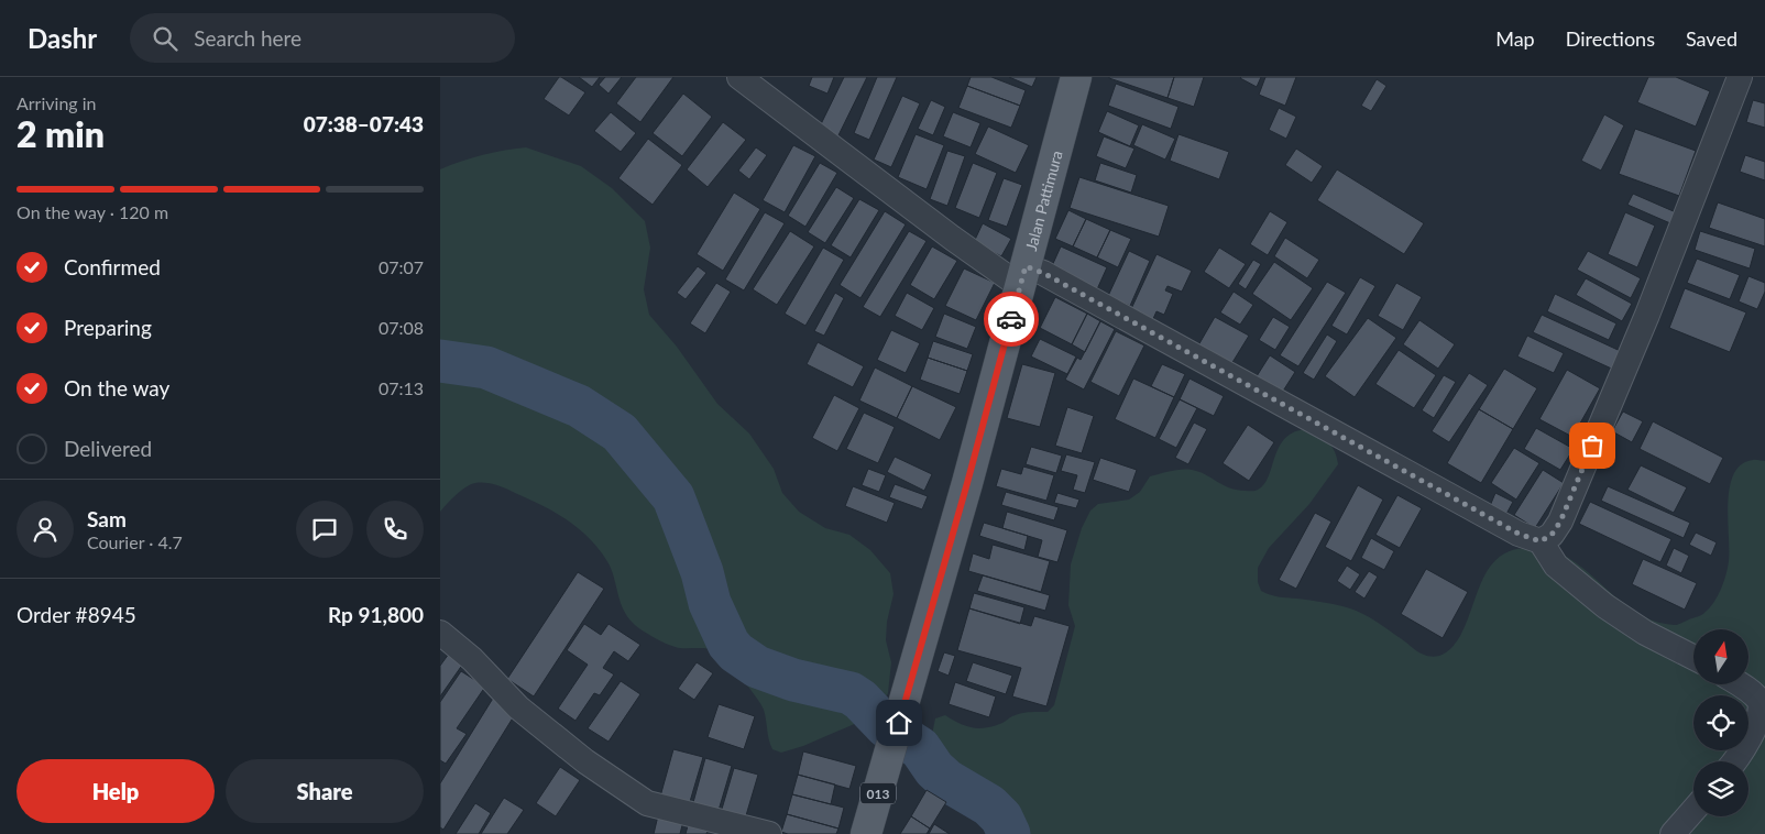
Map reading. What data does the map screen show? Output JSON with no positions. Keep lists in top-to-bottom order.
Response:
{
  "streets": {
    "main road": ["Jalan Pattimura", "013"]
  },
  "north": "top",
  "page": {
    "header": "Dashr",
    "search": "Search here",
    "nav": ["Map", "Directions", "Saved"],
    "heading": ["2 min", "Arriving in", "07:38–07:43"],
    "panel": [
      "Sam",
      "Courier · 4.7",
      "Order #8945",
      "Rp 91,800"
    ],
    "bar": "On the way · 120 m",
    "list": [
      ["Confirmed", "07:07"],
      ["Preparing", "07:08"],
      ["On the way", "07:13"],
      "Delivered"
    ],
    "buttons": ["Help", "Share"]
  }
}
